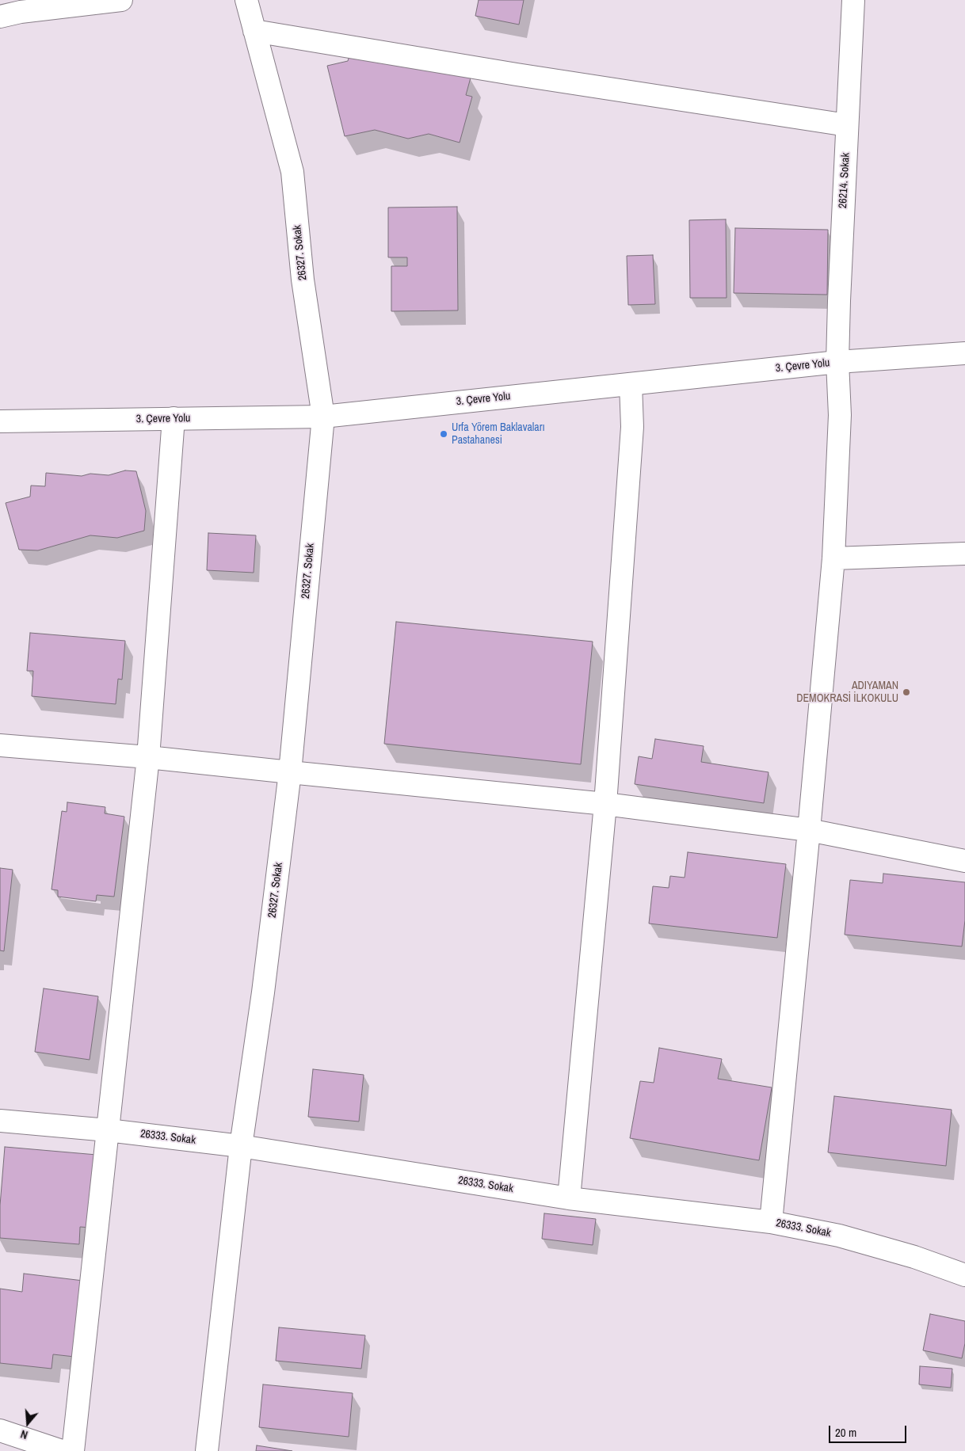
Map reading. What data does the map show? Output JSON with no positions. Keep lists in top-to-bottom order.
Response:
{
  "streets": {
    "street": [
      "26214. Sokak",
      "26327. Sokak",
      "3. Çevre Yolu",
      "26333. Sokak"
    ]
  },
  "crossings": [
    ["26214. Sokak", "3. Çevre Yolu"],
    ["26214. Sokak", "26333. Sokak"],
    ["26327. Sokak", "3. Çevre Yolu"],
    ["26327. Sokak", "26333. Sokak"]
  ],
  "places": ["Urfa Yörem Baklavaları Pastahanesi", "ADIYAMAN DEMOKRASİ İLKOKULU"],
  "scale_bar": "20 m",
  "north": "bottom"
}
